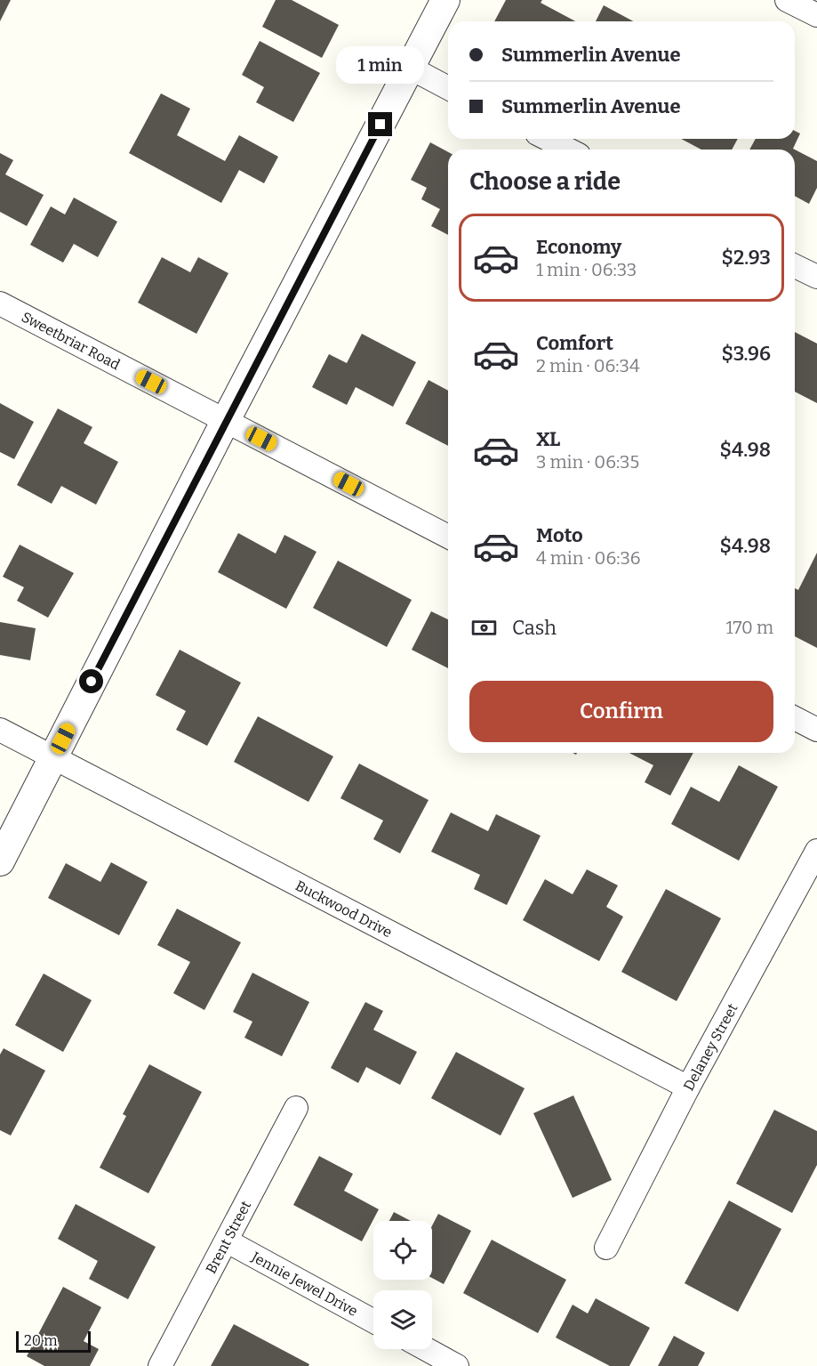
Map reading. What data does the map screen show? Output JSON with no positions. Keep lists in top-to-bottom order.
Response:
{
  "streets": {
    "street": [
      "Sweetbriar Road",
      "Buckwood Drive",
      "Delaney Street",
      "Brent Street",
      "Jennie Jewel Drive"
    ]
  },
  "crossings": [
    ["Buckwood Drive", "Delaney Street"],
    ["Brent Street", "Jennie Jewel Drive"]
  ],
  "scale_bar": "20 m",
  "page": {
    "banner": ["Summerlin Avenue", "Summerlin Avenue"],
    "bubble": "1 min",
    "heading": "Choose a ride",
    "list": [
      {
        "name": "Economy",
        "note": "1 min · 06:33",
        "value": "$2.93"
      },
      {
        "name": "Comfort",
        "note": "2 min · 06:34",
        "value": "$3.96"
      },
      {
        "name": "XL",
        "note": "3 min · 06:35",
        "value": "$4.98"
      },
      {
        "name": "Moto",
        "note": "4 min · 06:36",
        "value": "$4.98"
      }
    ],
    "pay": ["Cash", "170 m"],
    "buttons": "Confirm",
    "scale": "20 m"
  }
}
